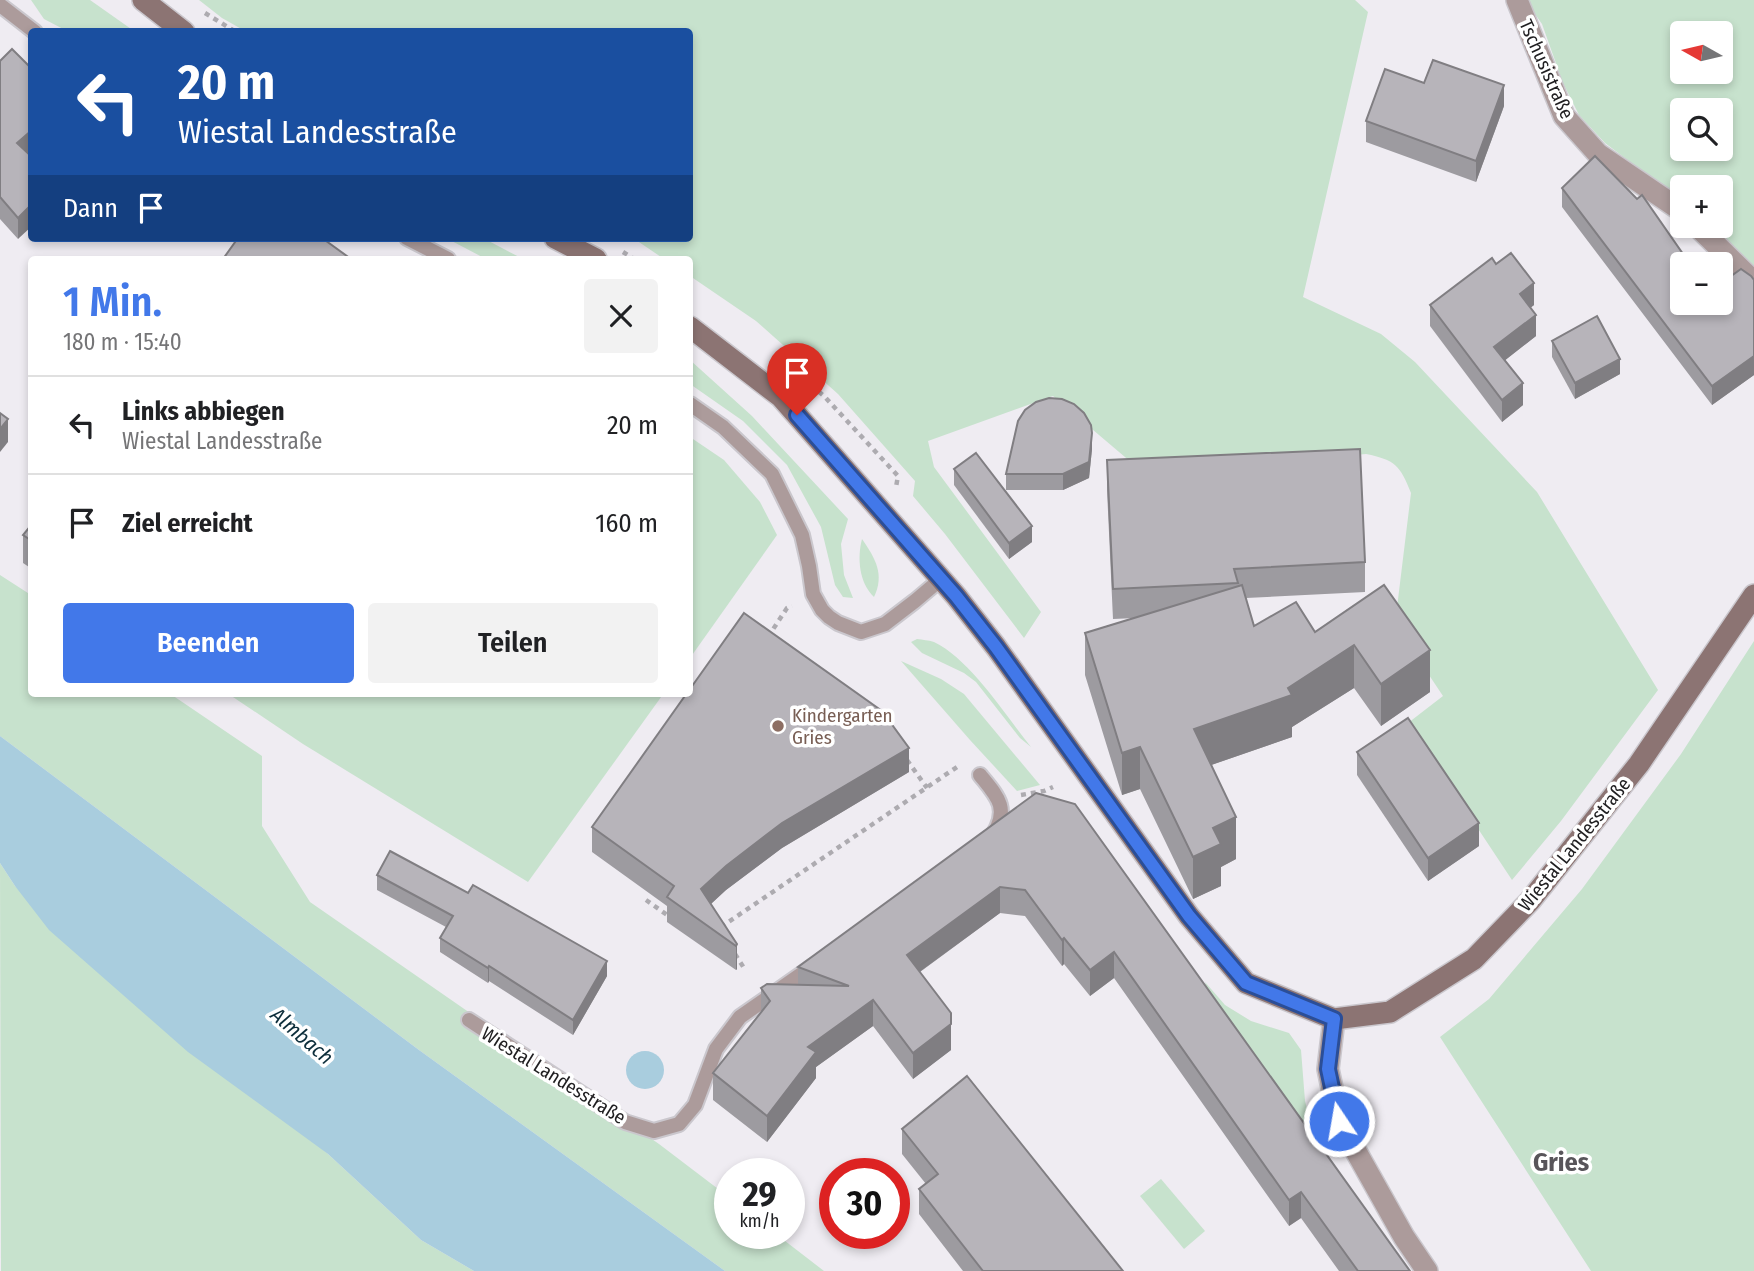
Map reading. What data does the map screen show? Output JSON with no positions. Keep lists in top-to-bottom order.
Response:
{
  "streets": {
    "main road": ["Wiestal Landesstraße"],
    "street": ["Tschusistraße"]
  },
  "districts": ["Gries"],
  "water": ["Almbach"],
  "places": ["Kindergarten Gries"],
  "north": "left",
  "page": {
    "map_buttons": ["+", "−"],
    "turn": ["20 m", "Wiestal Landesstraße"],
    "then": "Dann",
    "heading": ["1 Min.", "180 m · 15:40"],
    "list": [
      {
        "name": "Links abbiegen",
        "note": "Wiestal Landesstraße",
        "value": "20 m"
      },
      {
        "name": "Ziel erreicht",
        "value": "160 m"
      }
    ],
    "buttons": ["Beenden", "Teilen"],
    "speed": "29 km/h",
    "limit": "30"
  }
}
